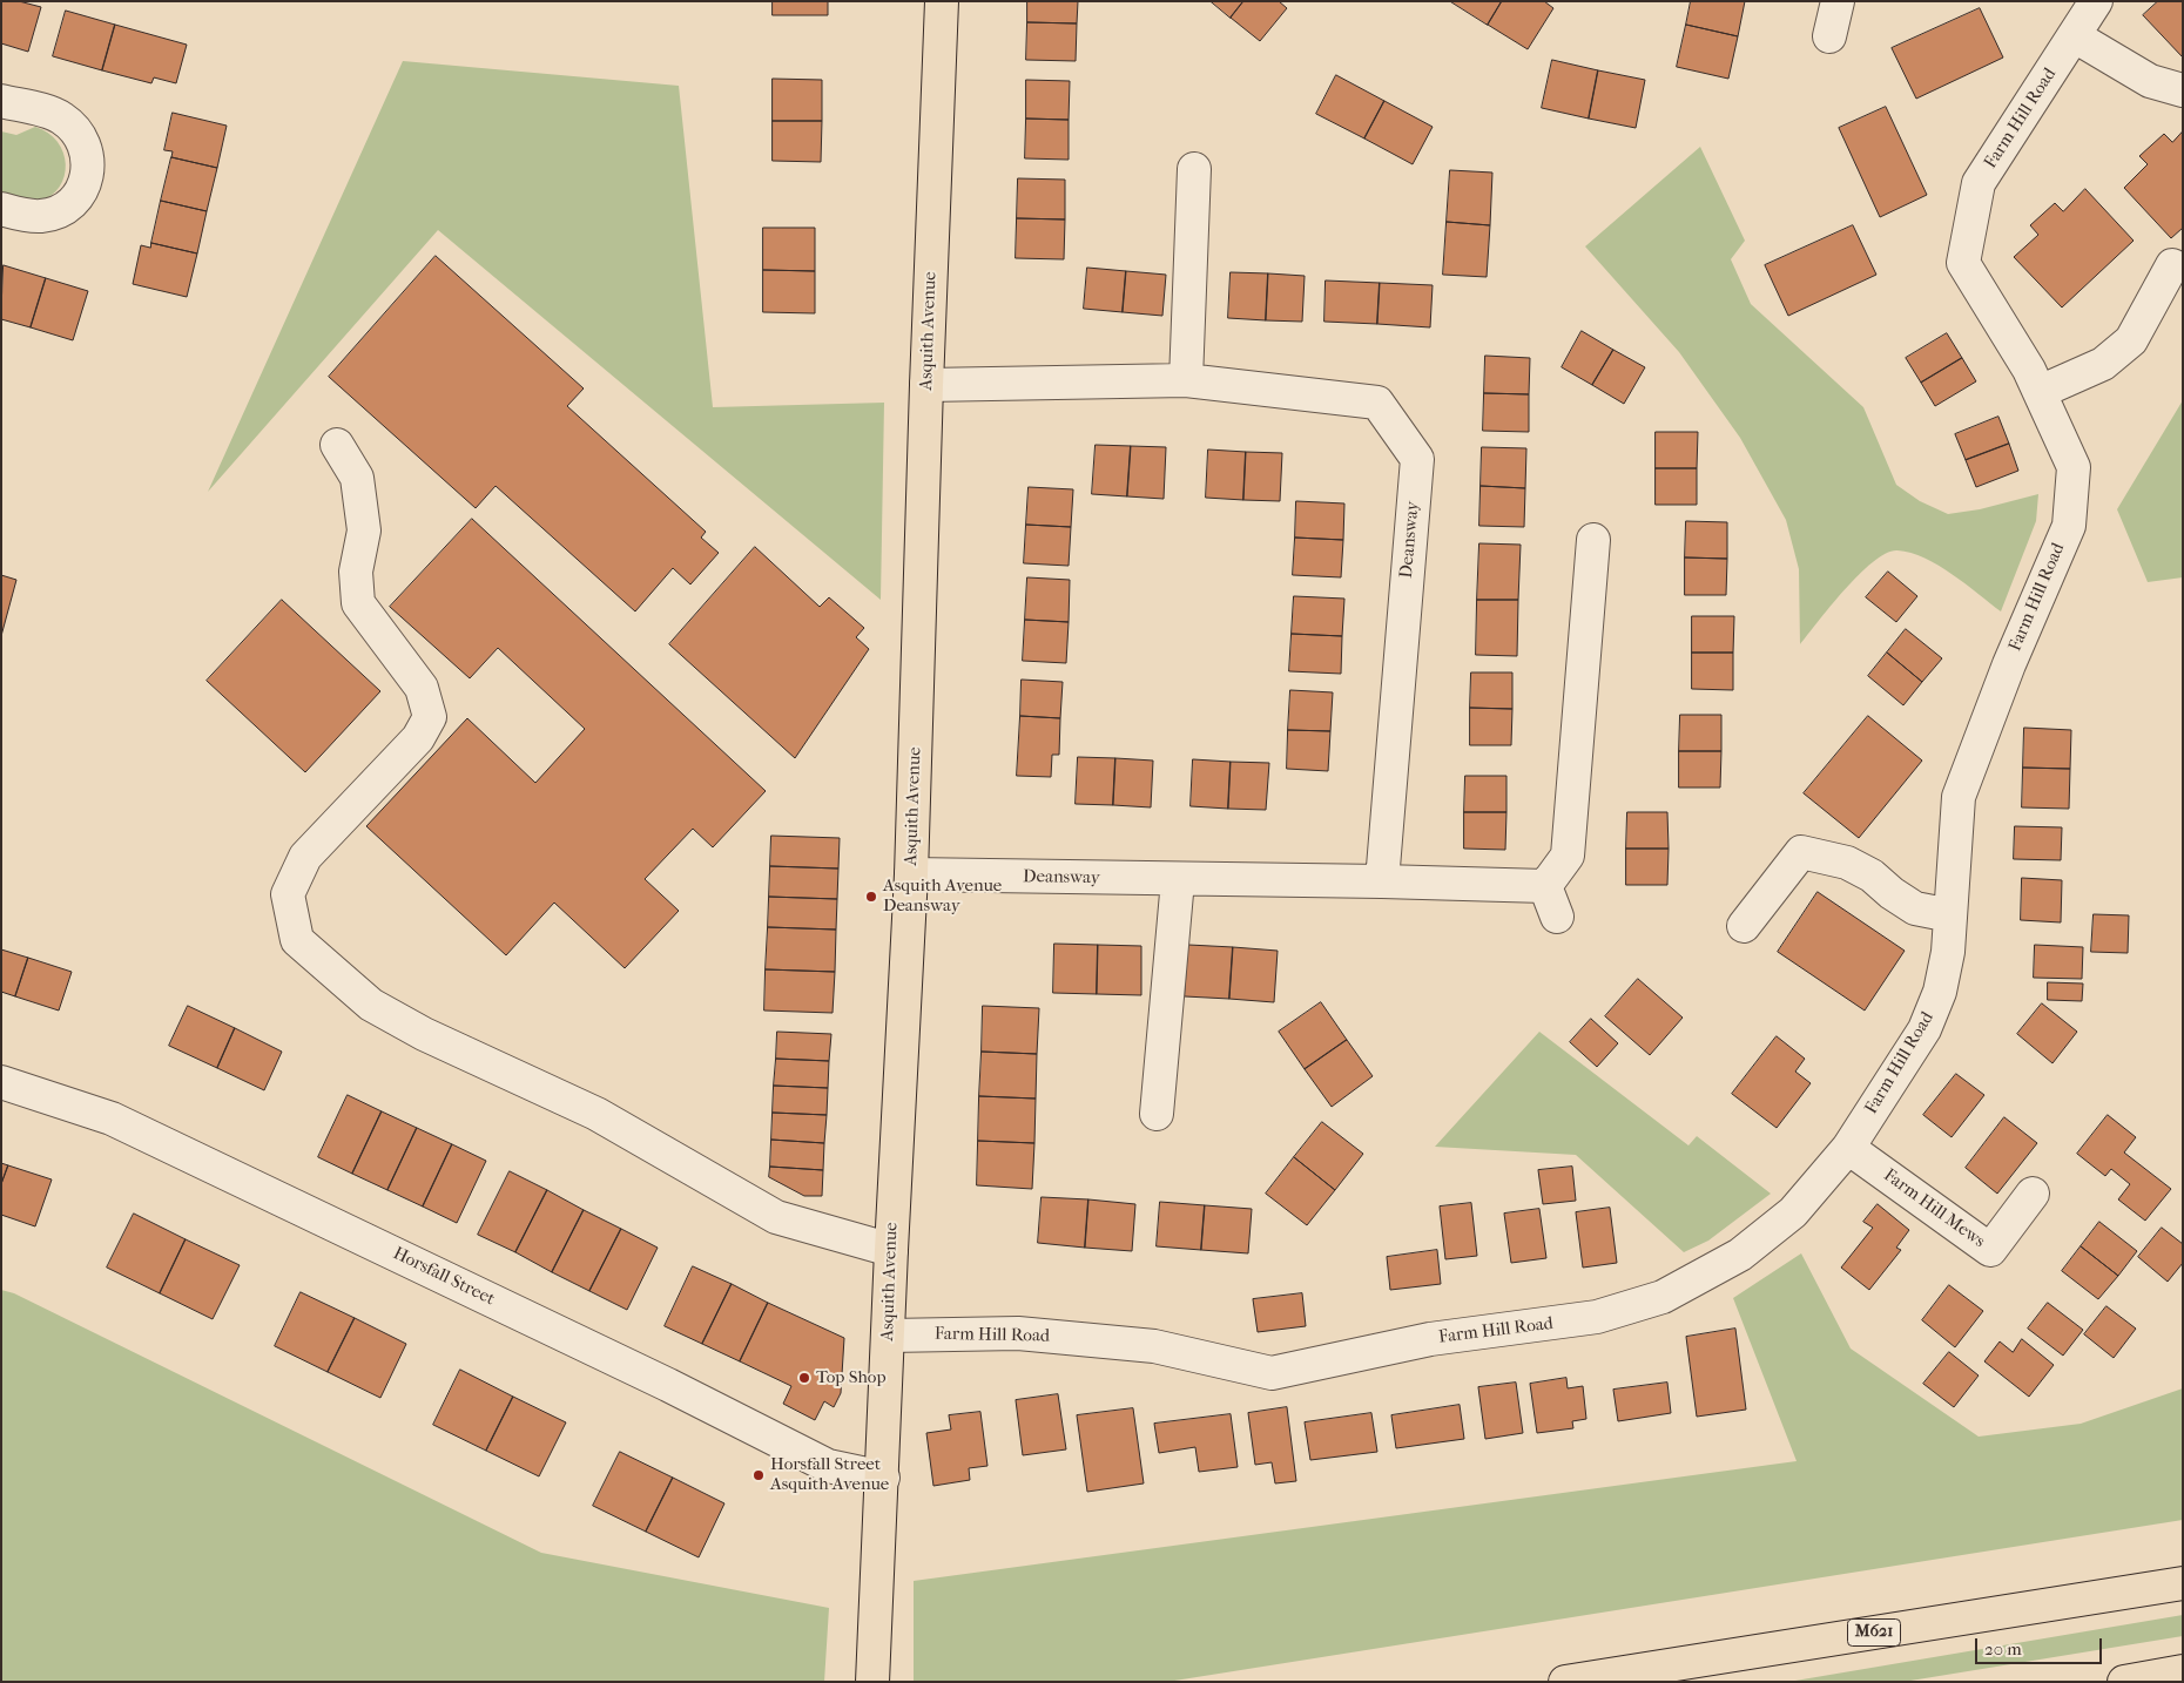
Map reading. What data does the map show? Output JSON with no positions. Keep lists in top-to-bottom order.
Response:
{
  "streets": {
    "main road": ["Asquith Avenue", "M621"],
    "street": [
      "Farm Hill Road",
      "Deansway",
      "Farm Hill Mews",
      "Horsfall Street"
    ]
  },
  "crossings": [
    ["Farm Hill Road", "Asquith Avenue"],
    ["Farm Hill Road", "Farm Hill Mews"],
    ["Asquith Avenue", "Deansway"],
    ["Asquith Avenue", "Horsfall Street"]
  ],
  "places": ["Asquith Avenue Deansway", "Top Shop", "Horsfall Street Asquith Avenue"],
  "scale_bar": "20 m"
}
